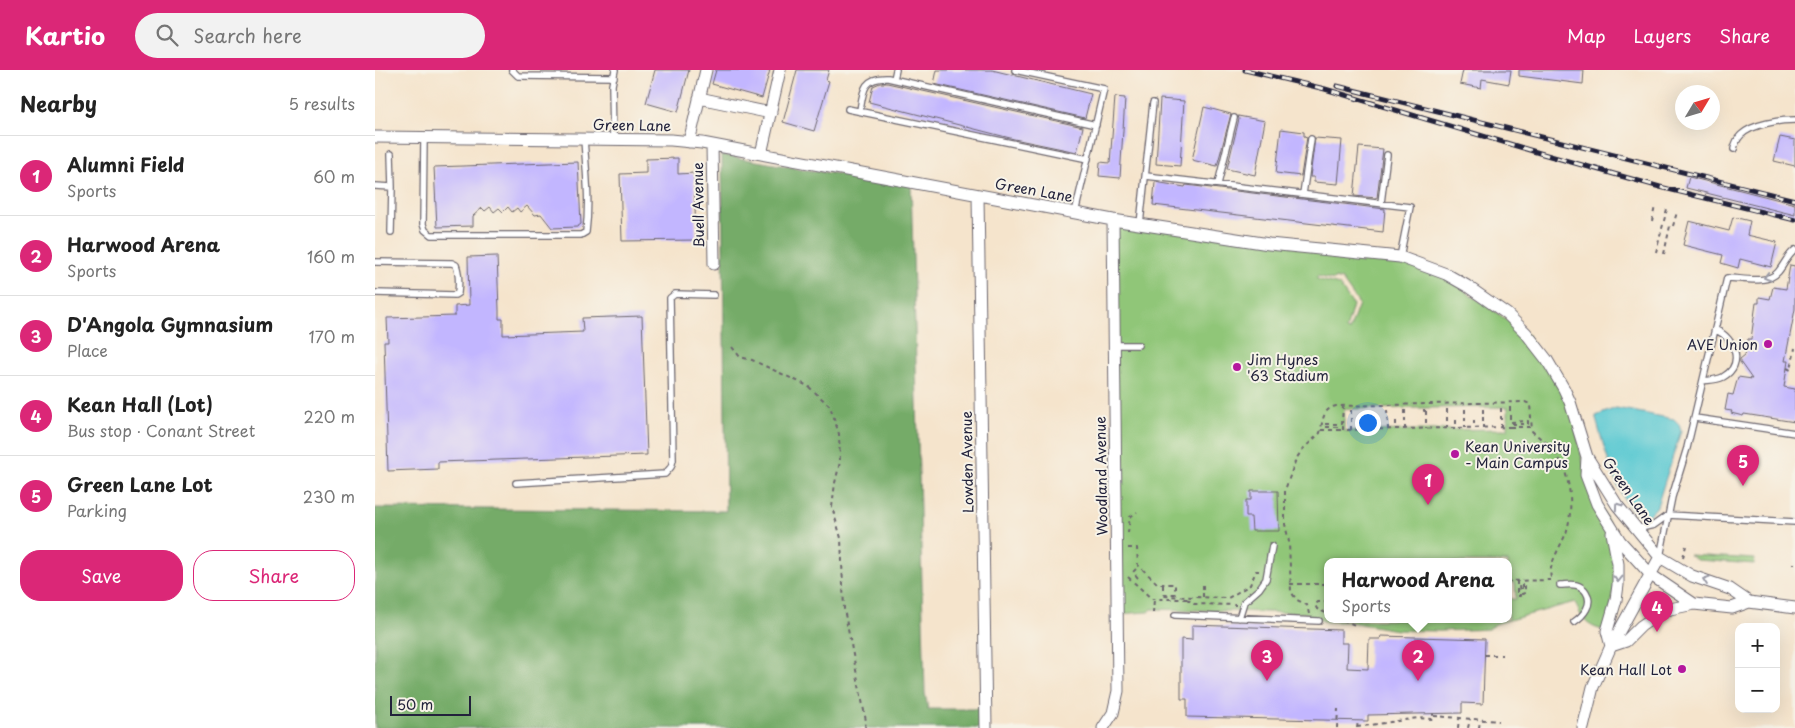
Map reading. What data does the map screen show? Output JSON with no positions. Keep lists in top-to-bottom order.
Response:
{
  "streets": {
    "street": [
      "Green Lane",
      "Buell Avenue",
      "Lowden Avenue",
      "Woodland Avenue"
    ]
  },
  "crossings": [
    ["Green Lane", "Buell Avenue"],
    ["Green Lane", "Lowden Avenue"],
    ["Green Lane", "Woodland Avenue"]
  ],
  "places": [
    "AVE Union",
    "Jim Hynes '63 Stadium",
    "Kean University - Main Campus",
    "Kean Hall Lot"
  ],
  "scale_bar": "50 m",
  "north": "top right",
  "page": {
    "header": "Kartio",
    "search": "Search here",
    "nav": ["Map", "Layers", "Share"],
    "heading": ["Nearby", "5 results"],
    "list": [
      {
        "mark": "1",
        "name": "Alumni Field",
        "note": "Sports",
        "value": "60 m"
      },
      {
        "mark": "2",
        "name": "Harwood Arena",
        "note": "Sports",
        "value": "160 m"
      },
      {
        "mark": "3",
        "name": "D'Angola Gymnasium",
        "note": "Place",
        "value": "170 m"
      },
      {
        "mark": "4",
        "name": "Kean Hall (Lot)",
        "note": "Bus stop · Conant Street",
        "value": "220 m"
      },
      {
        "mark": "5",
        "name": "Green Lane Lot",
        "note": "Parking",
        "value": "230 m"
      }
    ],
    "pins": [
      "5",
      "1",
      "4",
      "2",
      "3"
    ],
    "buttons": ["Save", "Share"],
    "popup": ["Harwood Arena", "Sports"],
    "map_buttons": ["+", "−"],
    "scale": "50 m"
  }
}
